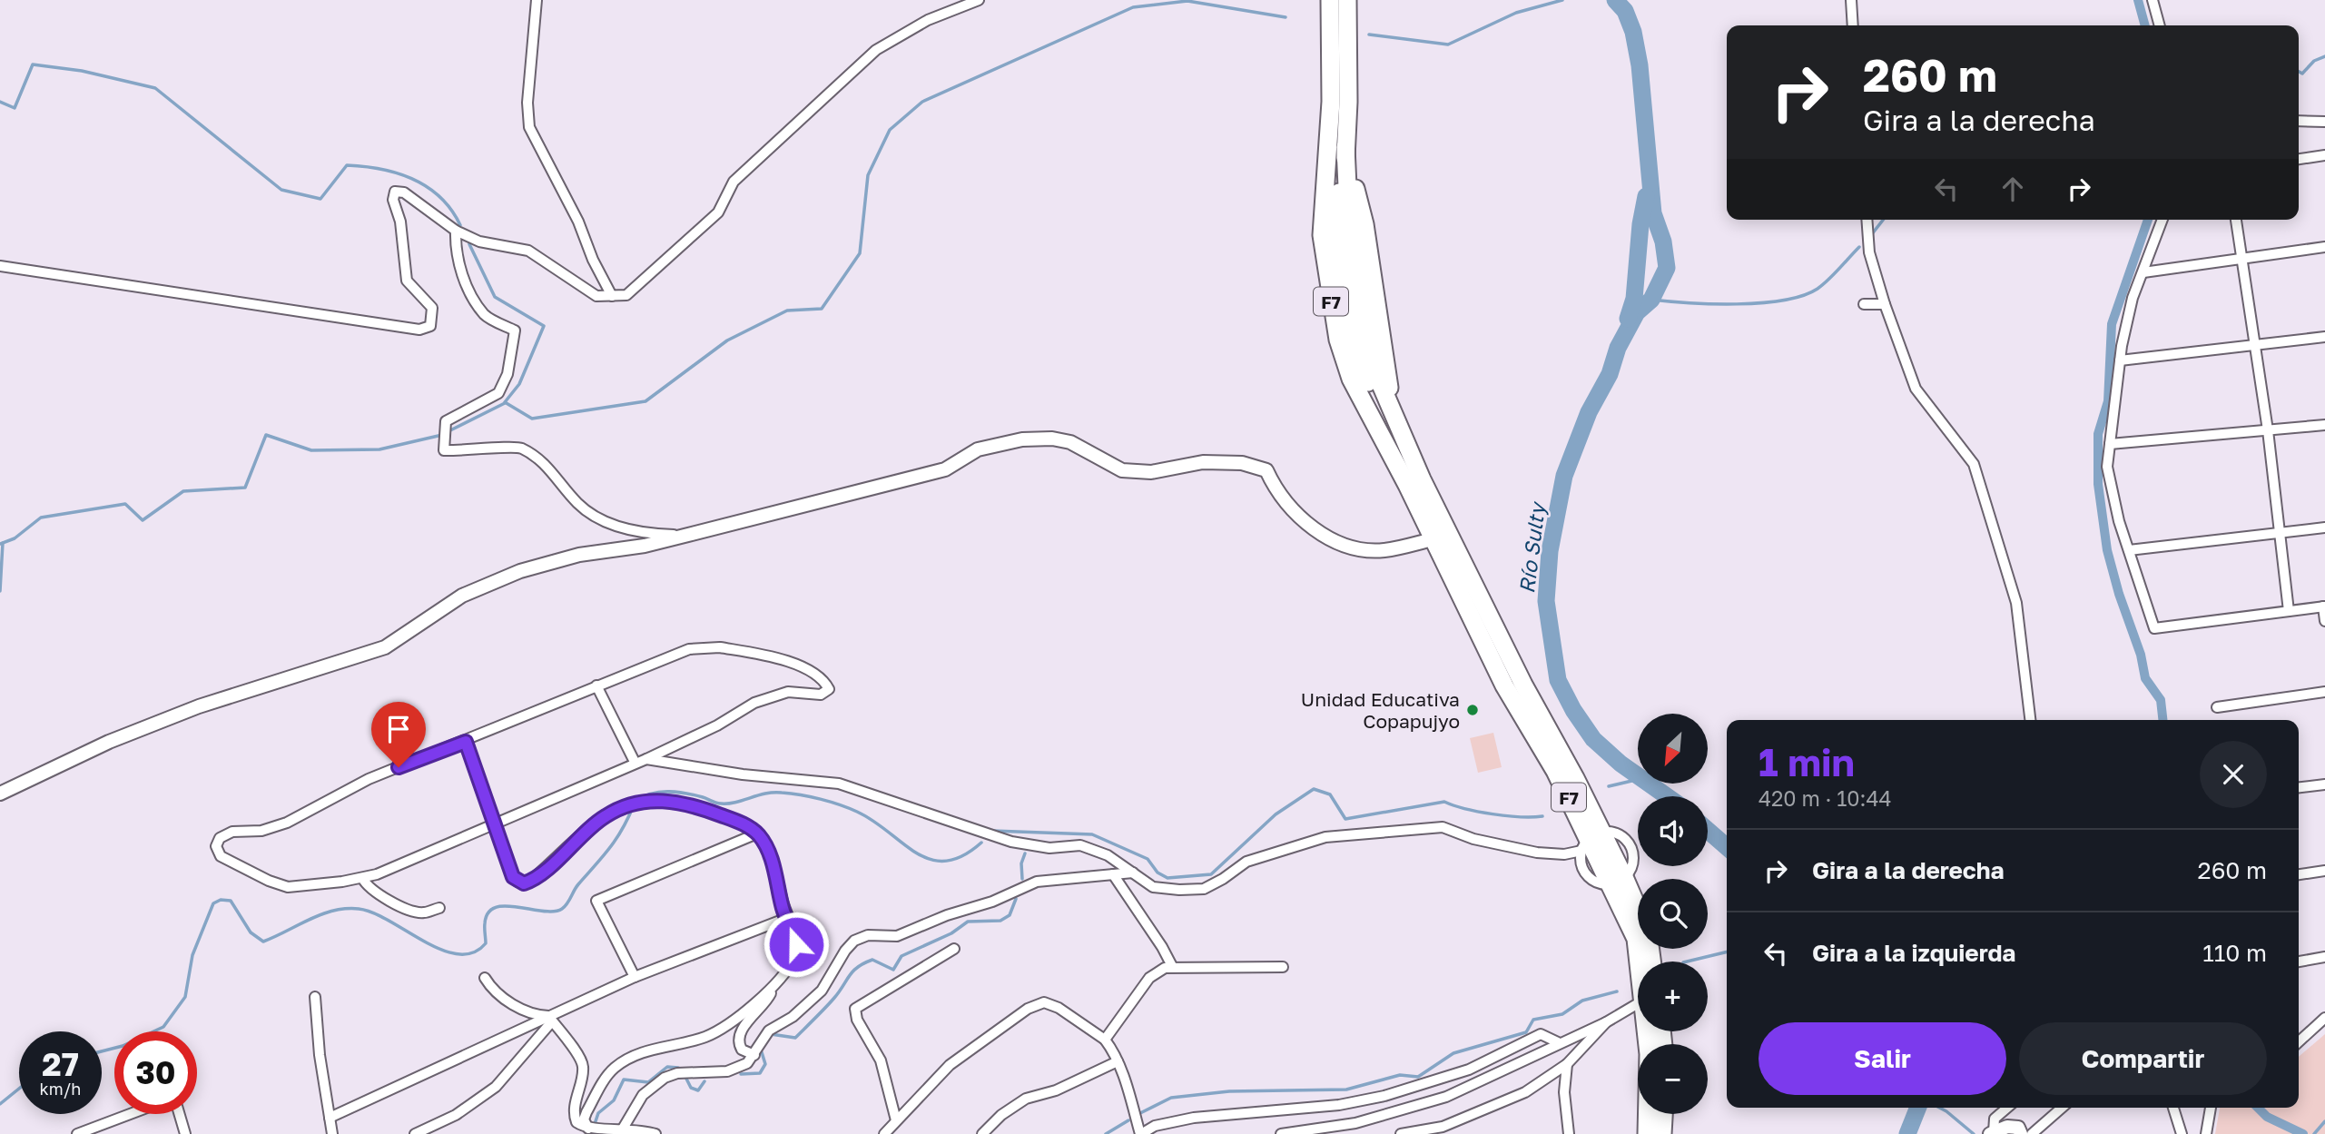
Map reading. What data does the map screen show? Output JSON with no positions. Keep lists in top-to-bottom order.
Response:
{
  "streets": {
    "highway": ["F7"]
  },
  "water": ["Río Sulty"],
  "places": ["Unidad Educativa Copapujyo"],
  "north": "bottom left",
  "page": {
    "turn": ["260 m", "Gira a la derecha"],
    "map_buttons": ["+", "−"],
    "heading": ["1 min", "420 m · 10:44"],
    "list": [
      {
        "name": "Gira a la derecha",
        "value": "260 m"
      },
      {
        "name": "Gira a la izquierda",
        "value": "110 m"
      }
    ],
    "buttons": ["Salir", "Compartir"],
    "speed": "27 km/h",
    "limit": "30"
  }
}
